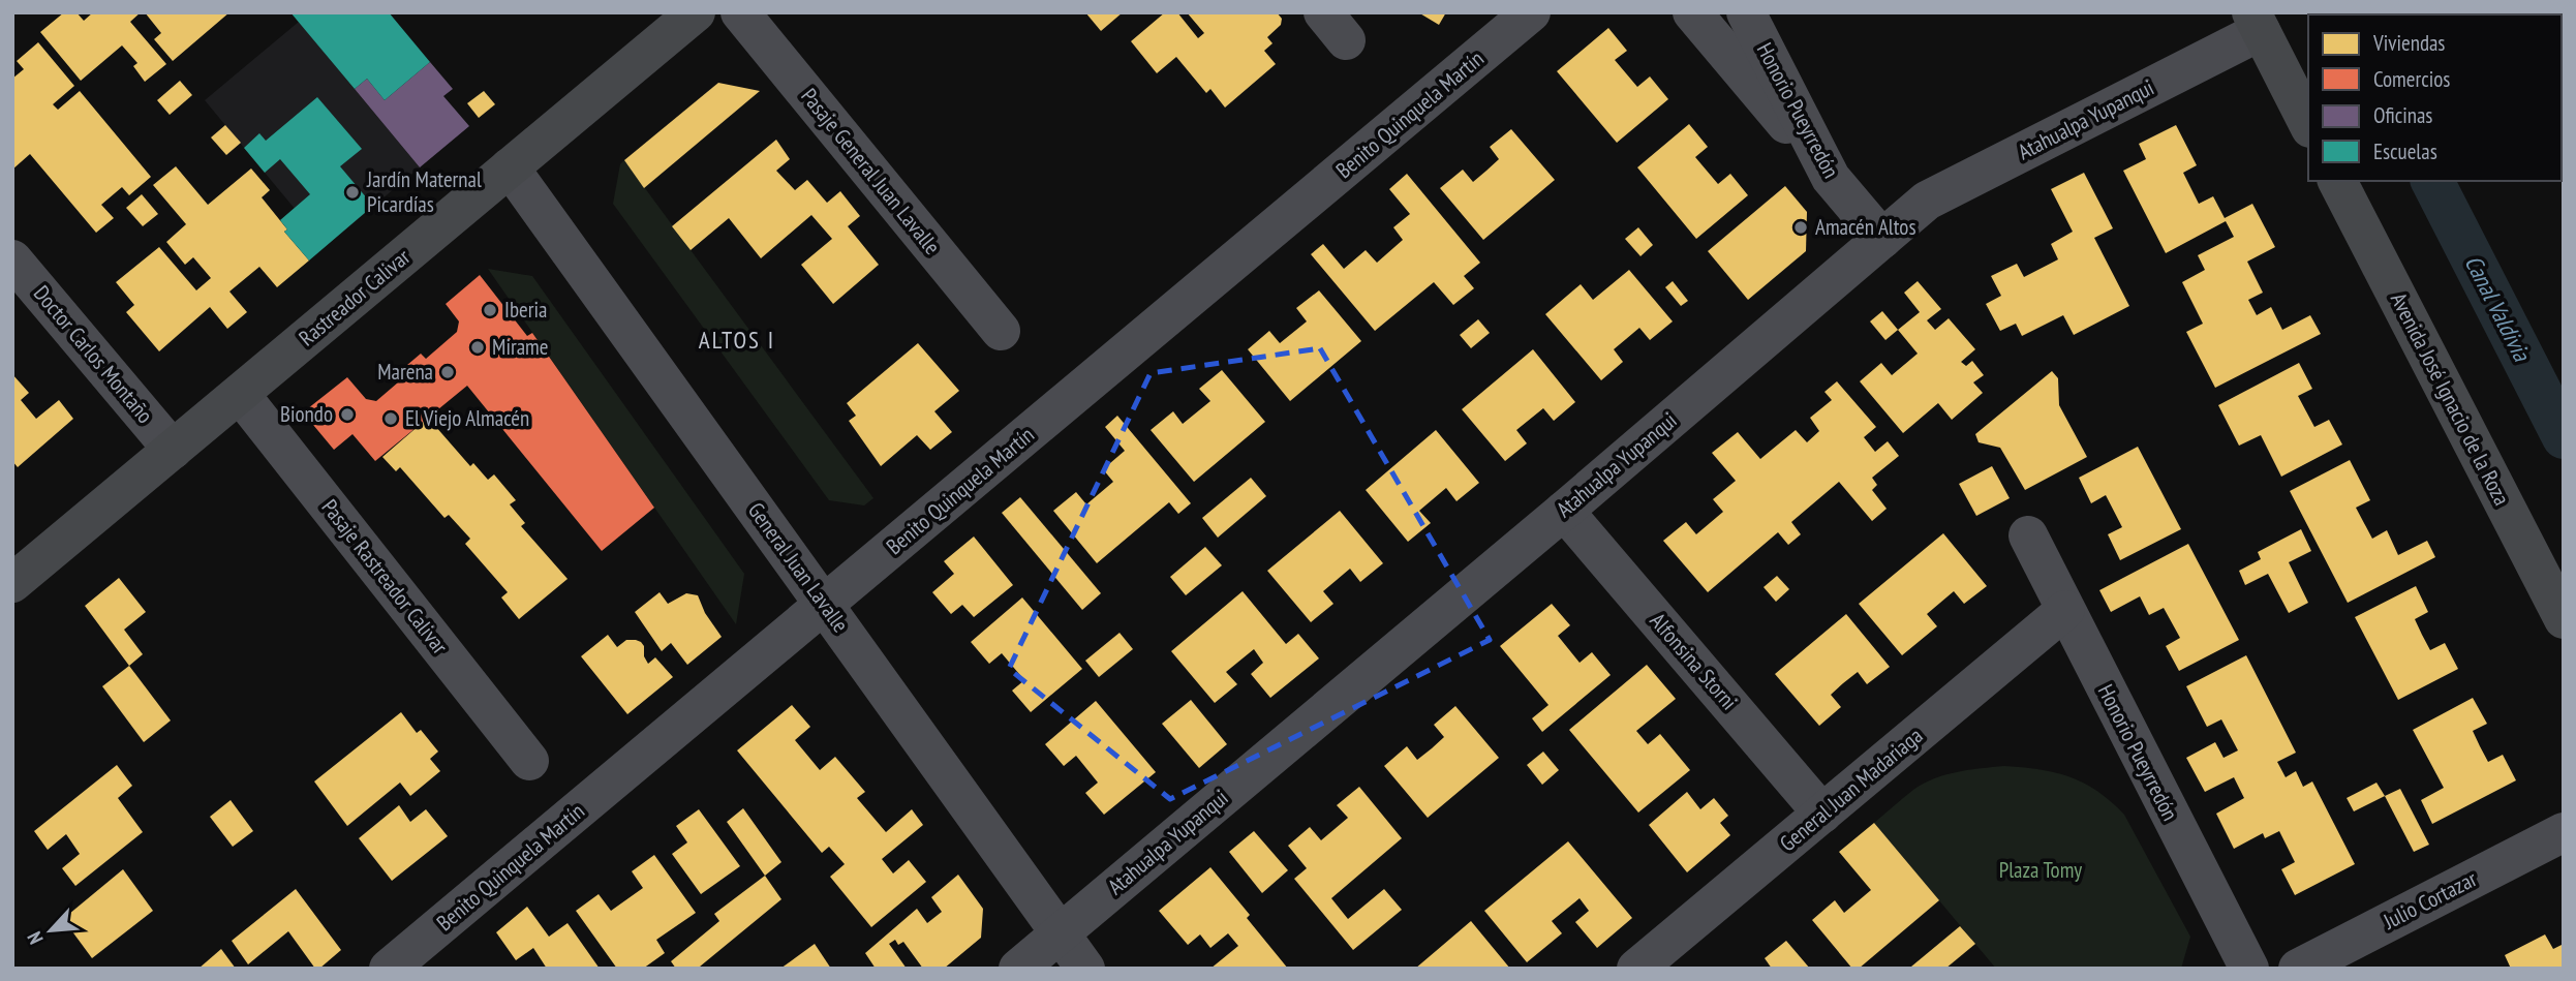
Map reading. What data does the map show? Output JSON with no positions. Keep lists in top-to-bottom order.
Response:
{
  "streets": {
    "main road": ["Rastreador Calivar", "Avenida José Ignacio de la Roza"],
    "street": [
      "Honorio Pueyrredón",
      "Benito Quinquela Martín",
      "Atahualpa Yupanqui",
      "Pasaje General Juan Lavalle",
      "Doctor Carlos Montaño",
      "General Juan Lavalle",
      "Pasaje Rastreador Calivar",
      "Alfonsina Storni",
      "General Juan Madariaga",
      "Julio Cortazar"
    ]
  },
  "crossings": [
    ["Honorio Pueyrredón", "Atahualpa Yupanqui"],
    ["Honorio Pueyrredón", "General Juan Madariaga"],
    ["Benito Quinquela Martín", "General Juan Lavalle"],
    ["Atahualpa Yupanqui", "General Juan Lavalle"],
    ["Atahualpa Yupanqui", "Alfonsina Storni"],
    ["Rastreador Calivar", "Doctor Carlos Montaño"],
    ["Rastreador Calivar", "General Juan Lavalle"],
    ["Rastreador Calivar", "Pasaje Rastreador Calivar"],
    ["Alfonsina Storni", "General Juan Madariaga"]
  ],
  "districts": ["ALTOS I"],
  "water": ["Canal Valdivia"],
  "parks": ["Plaza Tomy"],
  "places": [
    "Jardín Maternal Picardías",
    "Amacén Altos",
    "Iberia",
    "Mirame",
    "Marena",
    "Biondo",
    "El Viejo Almacén"
  ],
  "legend": [
    "Viviendas",
    "Comercios",
    "Oficinas",
    "Escuelas"
  ],
  "north": "bottom left"
}
